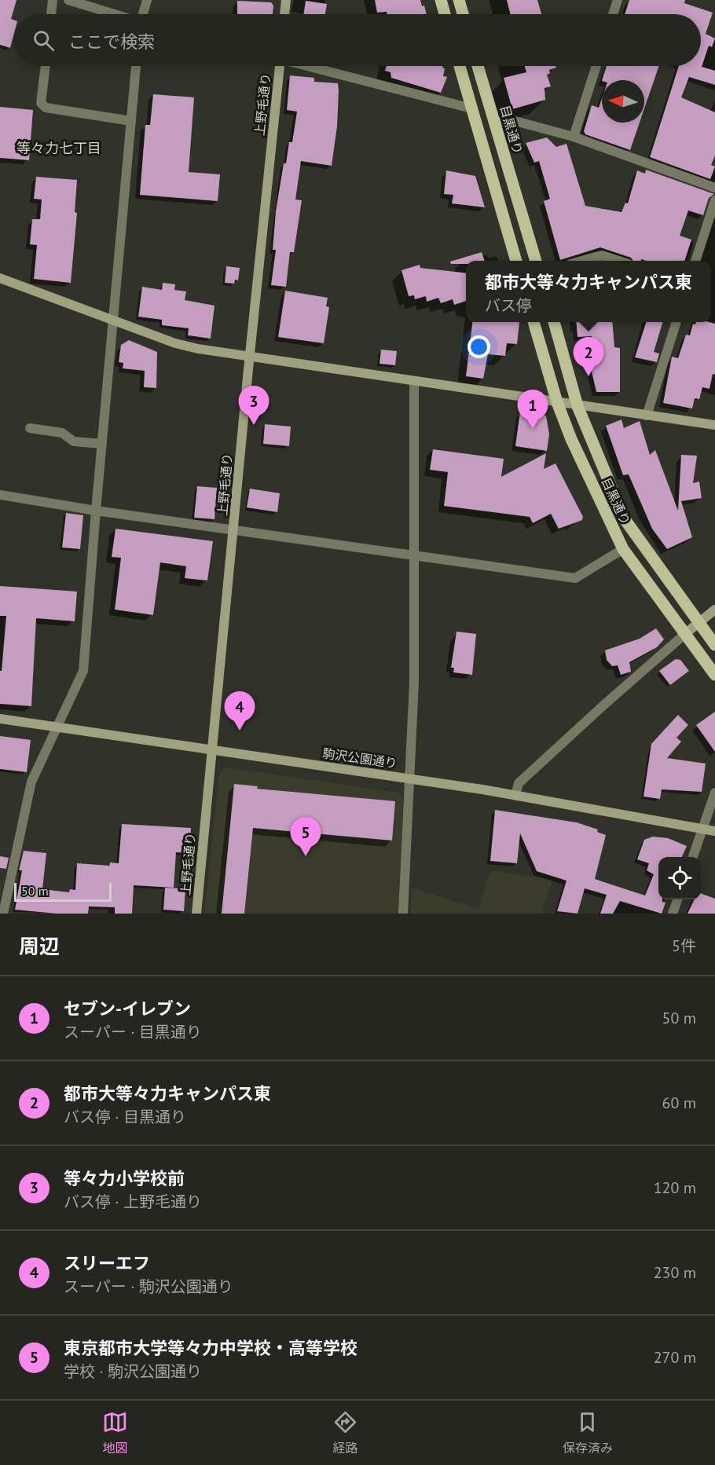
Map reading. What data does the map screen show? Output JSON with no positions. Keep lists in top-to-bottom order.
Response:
{
  "streets": {
    "main road": ["目黒通り"],
    "street": ["上野毛通り", "駒沢公園通り"]
  },
  "crossings": [
    ["上野毛通り", "駒沢公園通り"]
  ],
  "districts": ["等々力七丁目"],
  "scale_bar": "50 m",
  "north": "left",
  "page": {
    "search": "ここで検索",
    "popup": ["都市大等々力キャンパス東", "バス停"],
    "pins": [
      "2",
      "3",
      "1",
      "4",
      "5"
    ],
    "scale": "50 m",
    "heading": ["周辺", "5件"],
    "list": [
      {
        "mark": "1",
        "name": "セブン-イレブン",
        "note": "スーパー · 目黒通り",
        "value": "50 m"
      },
      {
        "mark": "2",
        "name": "都市大等々力キャンパス東",
        "note": "バス停 · 目黒通り",
        "value": "60 m"
      },
      {
        "mark": "3",
        "name": "等々力小学校前",
        "note": "バス停 · 上野毛通り",
        "value": "120 m"
      },
      {
        "mark": "4",
        "name": "スリーエフ",
        "note": "スーパー · 駒沢公園通り",
        "value": "230 m"
      },
      {
        "mark": "5",
        "name": "東京都市大学等々力中学校・高等学校",
        "note": "学校 · 駒沢公園通り",
        "value": "270 m"
      }
    ],
    "nav": ["地図", "経路", "保存済み"]
  }
}
